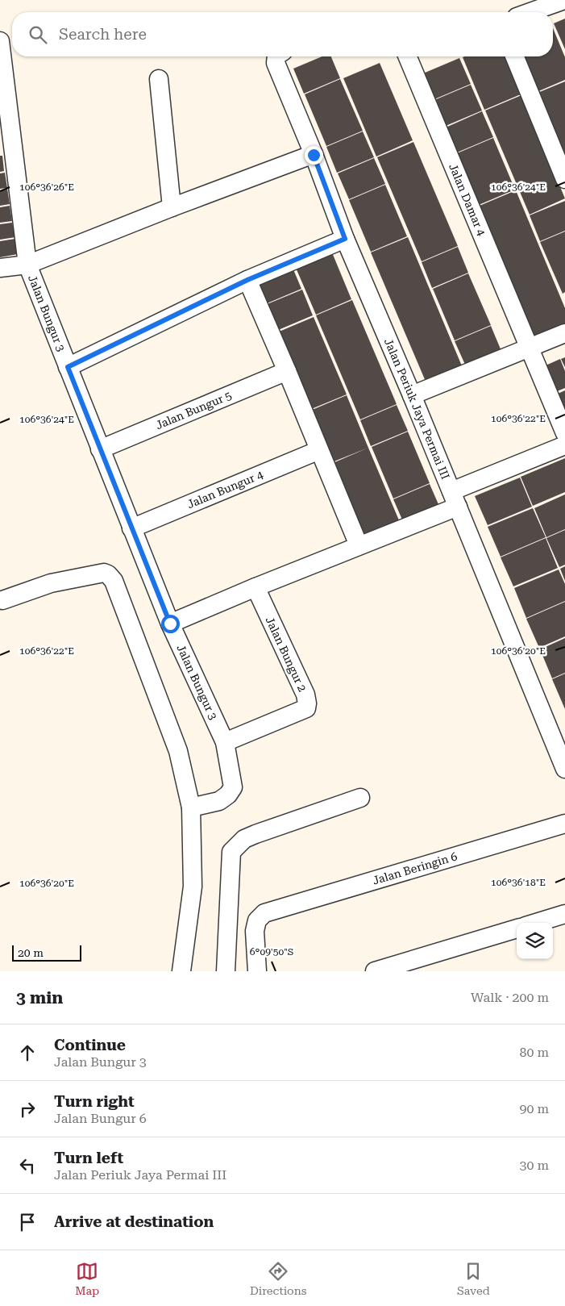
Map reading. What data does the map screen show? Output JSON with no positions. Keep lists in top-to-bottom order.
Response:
{
  "streets": {
    "street": [
      "Jalan Damar 4",
      "Jalan Bungur 3",
      "Jalan Bungur 5",
      "Jalan Periuk Jaya Permai III",
      "Jalan Bungur 4",
      "Jalan Bungur 2",
      "Jalan Beringin 6"
    ]
  },
  "crossings": [
    ["Jalan Bungur 3", "Jalan Bungur 5"],
    ["Jalan Bungur 3", "Jalan Bungur 4"],
    ["Jalan Bungur 3", "Jalan Bungur 2"]
  ],
  "scale_bar": "20 m",
  "page": {
    "search": "Search here",
    "scale": "20 m",
    "heading": ["3 min", "Walk · 200 m"],
    "list": [
      ["Continue", "Jalan Bungur 3", "80 m"],
      ["Turn right", "Jalan Bungur 6", "90 m"],
      ["Turn left", "Jalan Periuk Jaya Permai III", "30 m"],
      "Arrive at destination"
    ],
    "nav": ["Map", "Directions", "Saved"]
  },
  "coordinates": [
    "106°36'24\"E",
    "106°36'26\"E",
    "106°36'22\"E",
    "106°36'20\"E",
    "106°36'18\"E",
    "6°09'50\"S"
  ]
}
